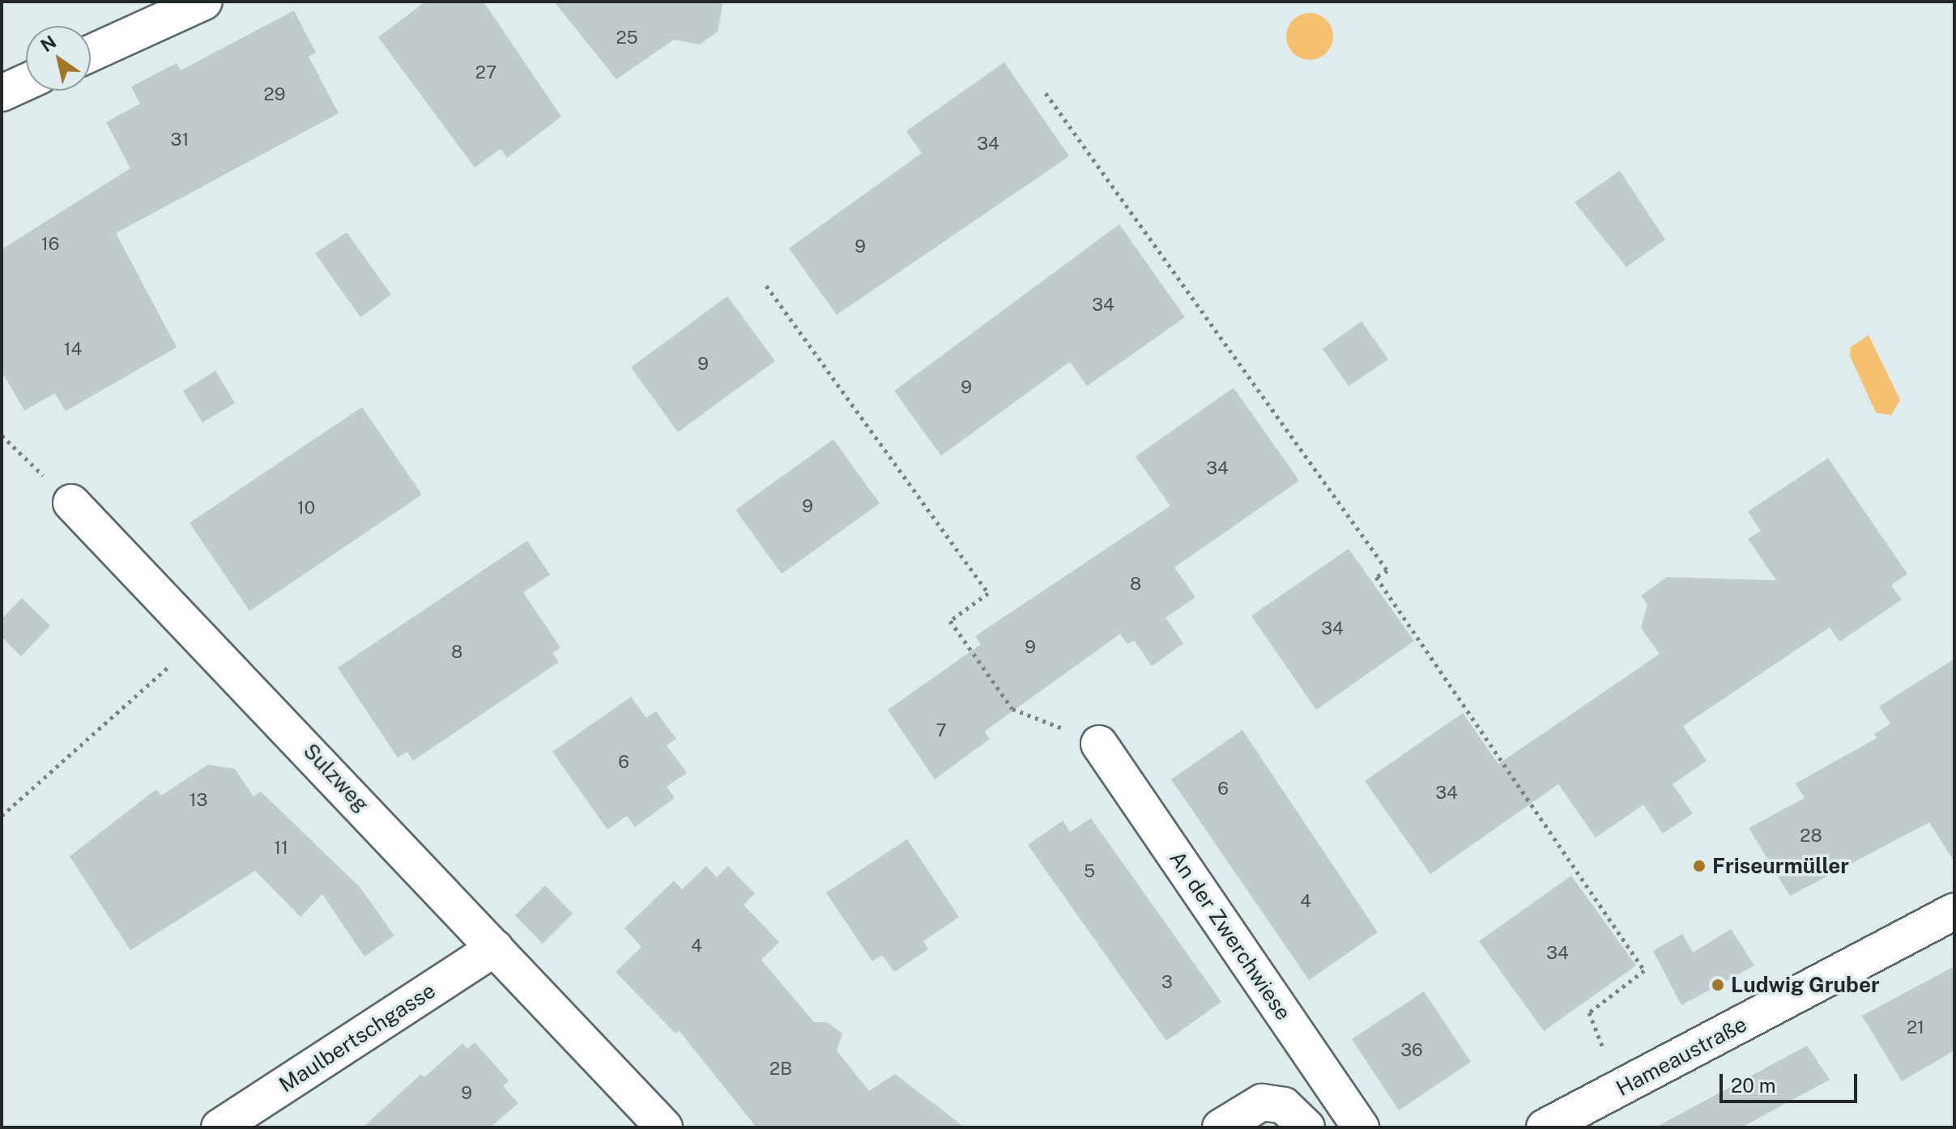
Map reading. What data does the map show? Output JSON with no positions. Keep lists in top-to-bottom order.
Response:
{
  "streets": {
    "street": [
      "Sulzweg",
      "An der Zwerchwiese",
      "Maulbertschgasse",
      "Hameaustraße"
    ]
  },
  "crossings": [
    ["Sulzweg", "Maulbertschgasse"]
  ],
  "places": ["Friseurmüller", "Ludwig Gruber"],
  "house_numbers": [
    "25",
    "27",
    "29",
    "31",
    "34",
    "16",
    "9",
    "34",
    "14",
    "9",
    "9",
    "34",
    "9",
    "10",
    "8",
    "34",
    "9",
    "8",
    "7",
    "6",
    "6",
    "34",
    "13",
    "28",
    "11",
    "5",
    "4",
    "4",
    "34",
    "3",
    "21",
    "36",
    "2B",
    "9"
  ],
  "scale_bar": "20 m",
  "north": "top left"
}
